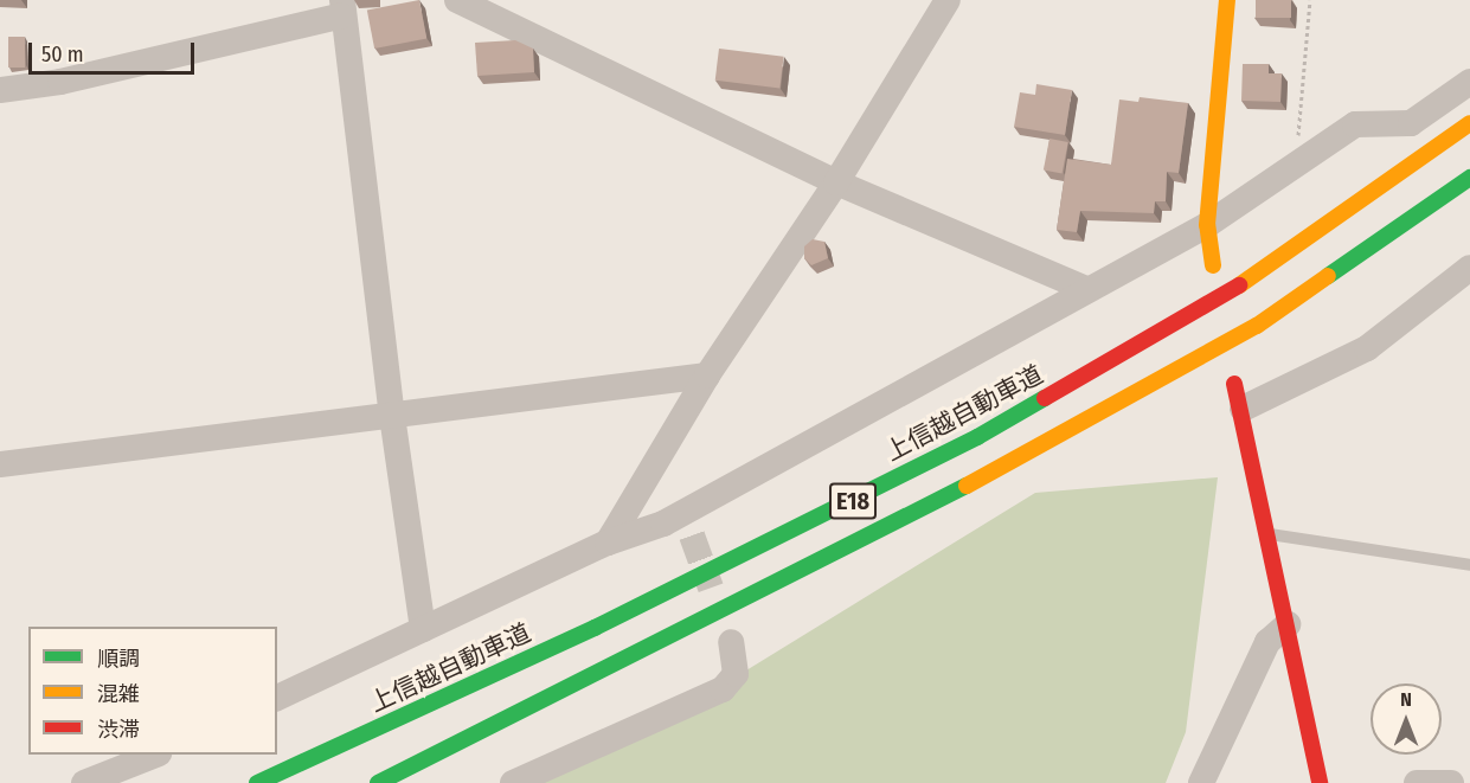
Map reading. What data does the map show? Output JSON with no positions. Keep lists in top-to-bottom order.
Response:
{
  "streets": {
    "main road": ["上信越自動車道", "E18"]
  },
  "legend": ["順調", "混雑", "渋滞"],
  "scale_bar": "50 m",
  "north": "top"
}
